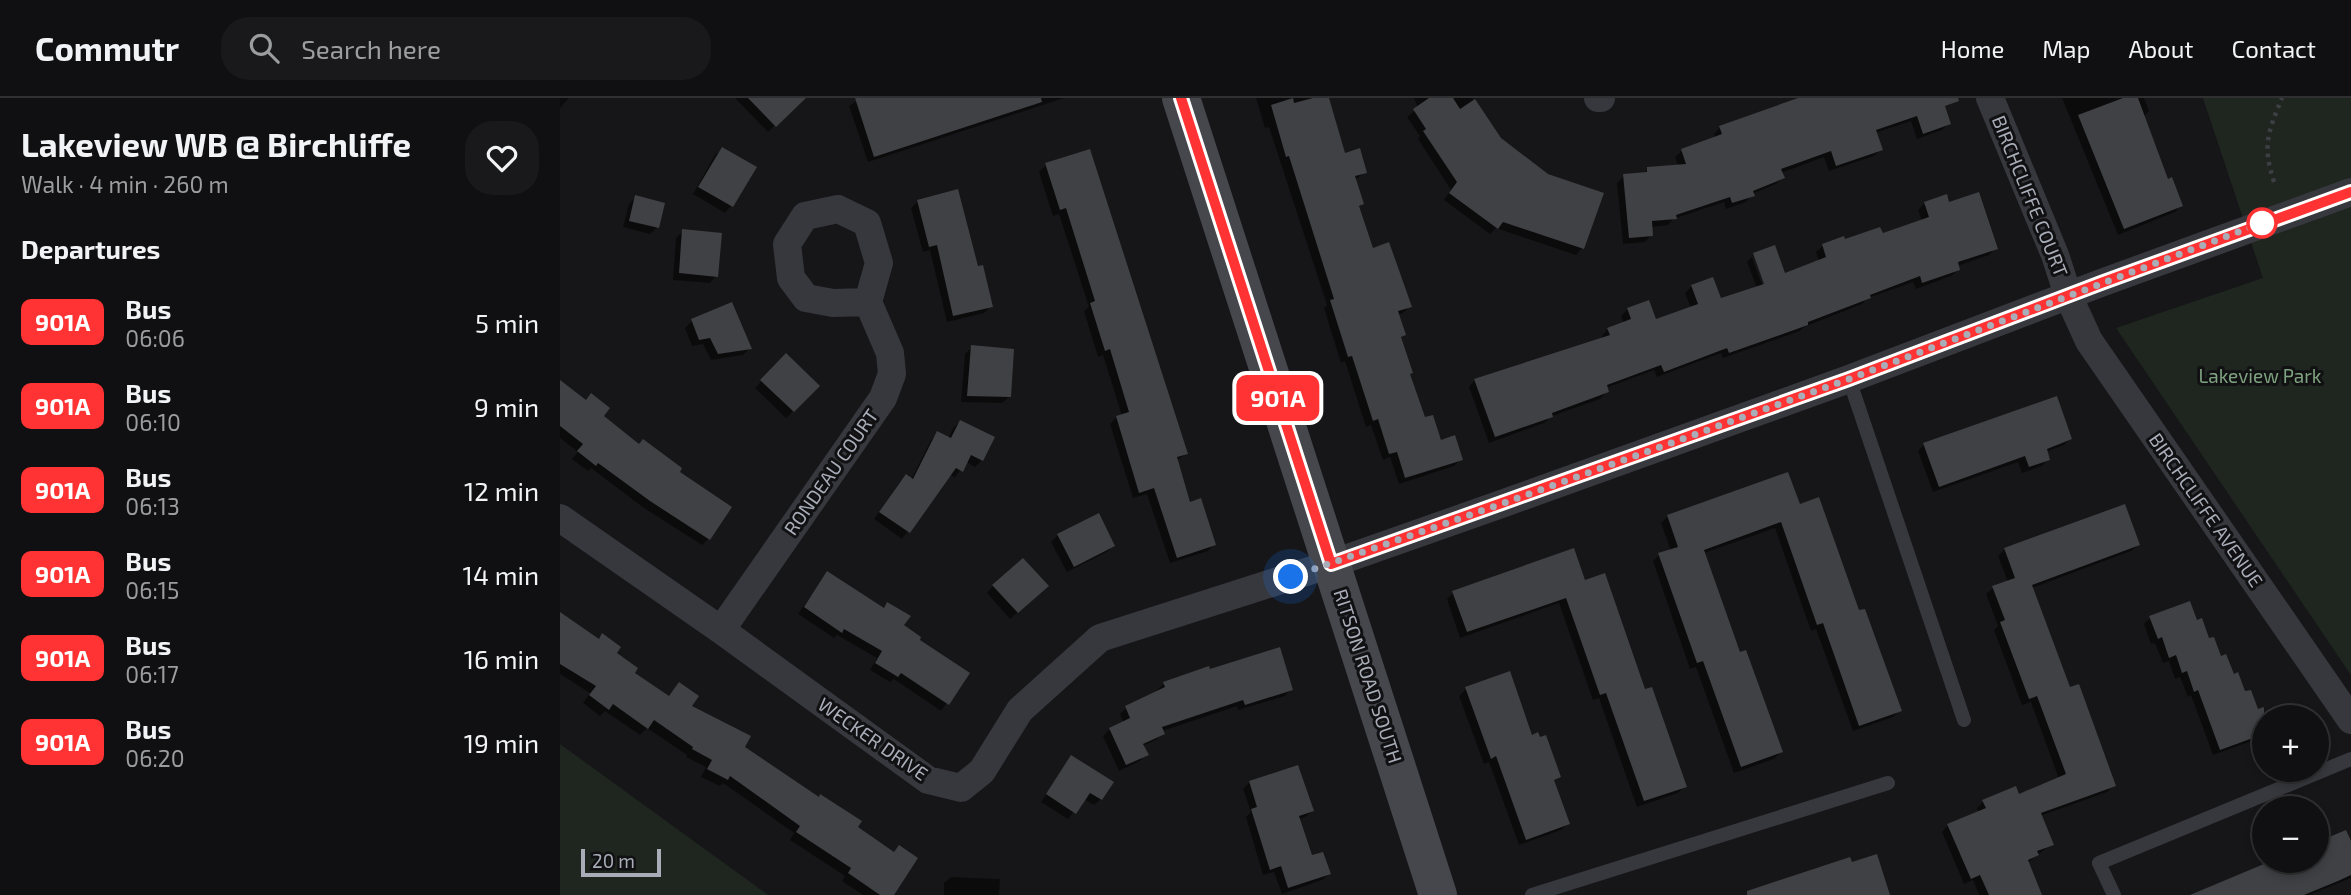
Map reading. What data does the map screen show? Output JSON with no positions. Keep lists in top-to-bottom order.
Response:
{
  "streets": {
    "street": [
      "BIRCHCLIFFE COURT",
      "RONDEAU COURT",
      "BIRCHCLIFFE AVENUE",
      "RITSON ROAD SOUTH",
      "WECKER DRIVE"
    ]
  },
  "crossings": [
    ["BIRCHCLIFFE COURT", "BIRCHCLIFFE AVENUE"],
    ["RONDEAU COURT", "WECKER DRIVE"],
    ["RITSON ROAD SOUTH", "WECKER DRIVE"]
  ],
  "parks": ["Lakeview Park"],
  "lines": ["bus line 901A"],
  "scale_bar": "20 m",
  "page": {
    "header": "Commutr",
    "search": "Search here",
    "nav": [
      "Home",
      "Map",
      "About",
      "Contact"
    ],
    "heading": [
      ["Lakeview WB @ Birchliffe", "Walk · 4 min · 260 m"],
      "Departures"
    ],
    "on_map": "901A",
    "list": [
      {
        "mark": "901A",
        "name": "Bus",
        "note": "06:06",
        "value": "5 min"
      },
      {
        "mark": "901A",
        "name": "Bus",
        "note": "06:10",
        "value": "9 min"
      },
      {
        "mark": "901A",
        "name": "Bus",
        "note": "06:13",
        "value": "12 min"
      },
      {
        "mark": "901A",
        "name": "Bus",
        "note": "06:15",
        "value": "14 min"
      },
      {
        "mark": "901A",
        "name": "Bus",
        "note": "06:17",
        "value": "16 min"
      },
      {
        "mark": "901A",
        "name": "Bus",
        "note": "06:20",
        "value": "19 min"
      }
    ],
    "map_buttons": ["+", "−"],
    "scale": "20 m"
  }
}
